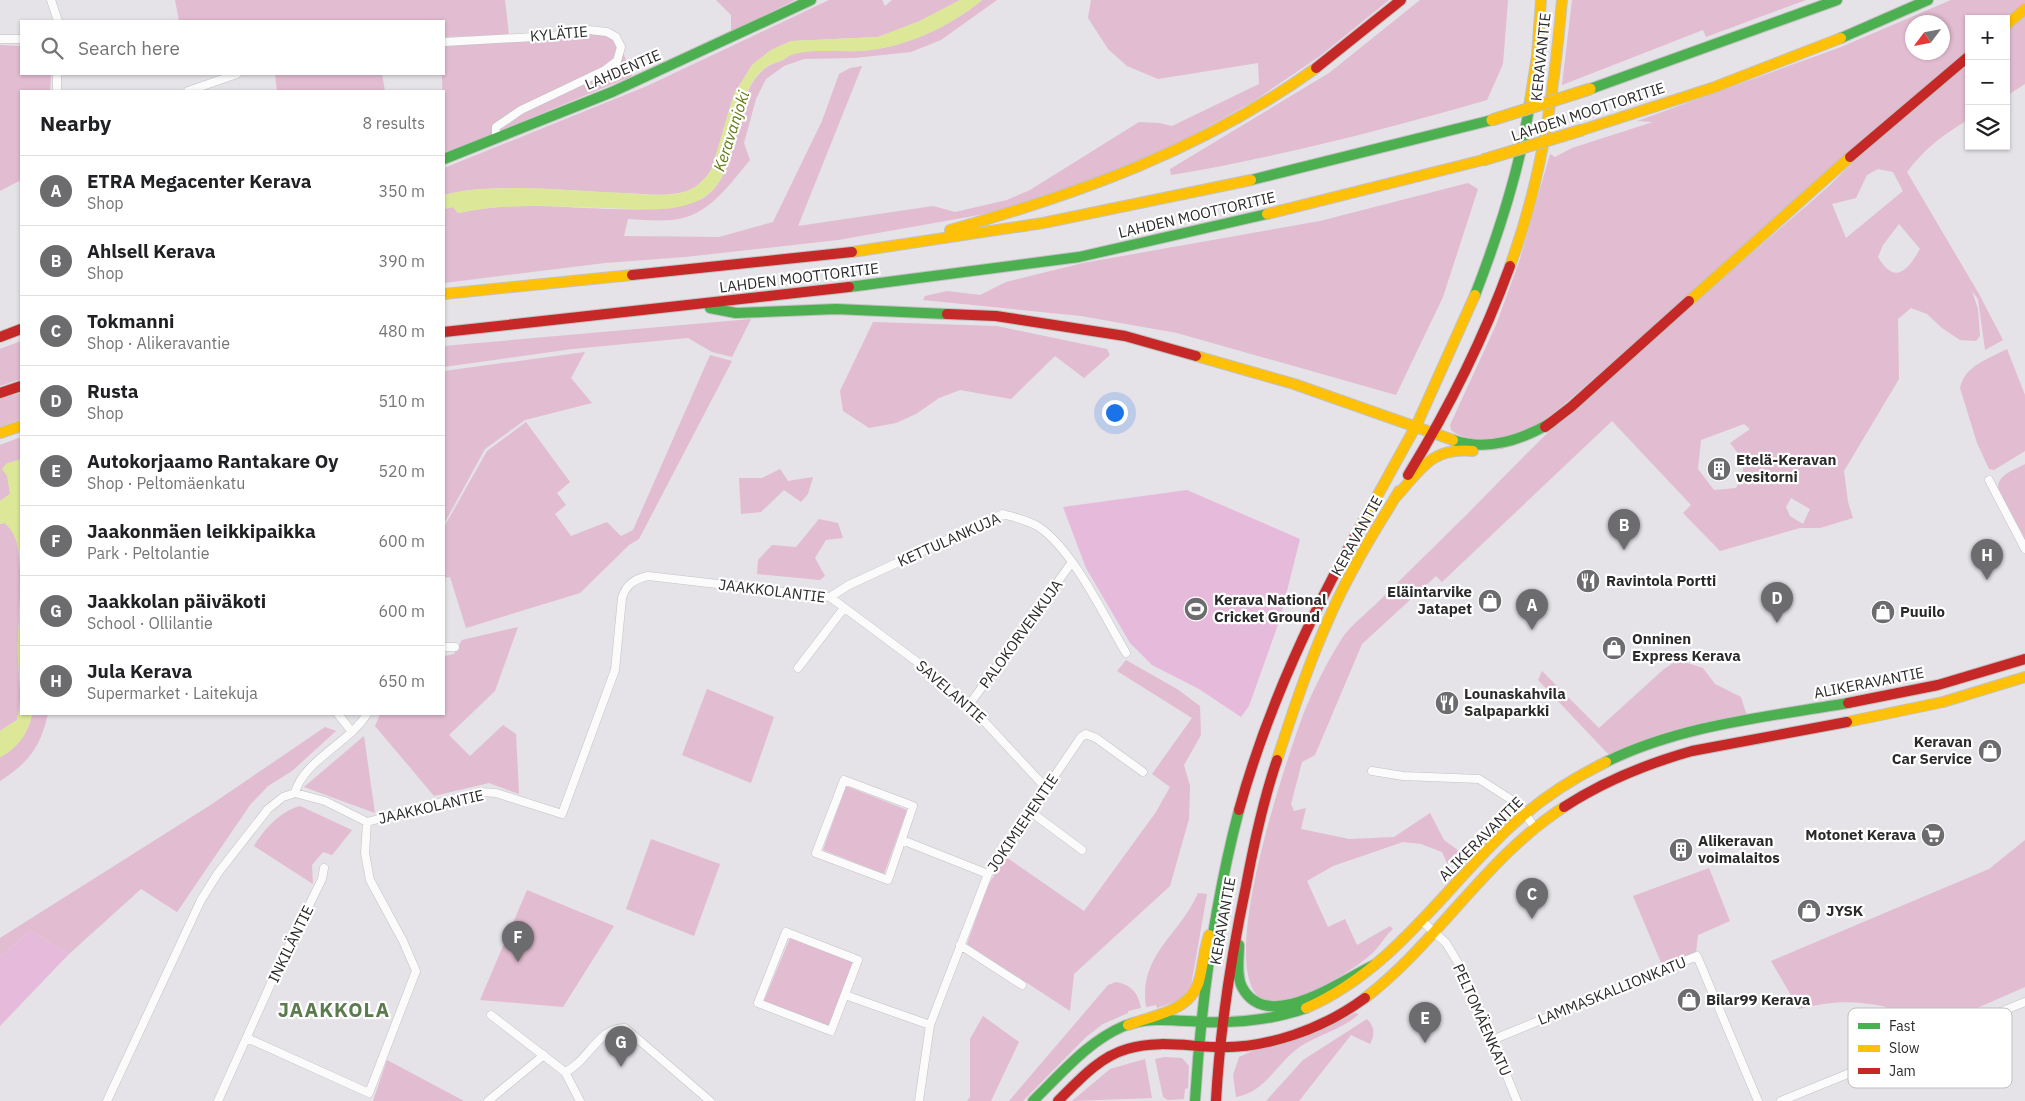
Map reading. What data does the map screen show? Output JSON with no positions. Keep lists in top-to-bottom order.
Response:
{
  "streets": {
    "main road": [
      "KERAVANTIE",
      "LAHDENTIE",
      "LAHDEN MOOTTORITIE",
      "ALIKERAVANTIE"
    ],
    "street": [
      "KYLÄTIE",
      "KETTULANKUJA",
      "JAAKKOLANTIE",
      "PALOKORVENKUJA",
      "SAVELANTIE",
      "JOKIMIEHENTIE",
      "INKILÄNTIE",
      "LAMMASKALLIONKATU",
      "PELTOMÄENKATU"
    ]
  },
  "crossings": [
    ["KYLÄTIE", "LAHDENTIE"],
    ["KERAVANTIE", "ALIKERAVANTIE"],
    ["KETTULANKUJA", "JAAKKOLANTIE"],
    ["KETTULANKUJA", "PALOKORVENKUJA"],
    ["JAAKKOLANTIE", "SAVELANTIE"],
    ["PALOKORVENKUJA", "SAVELANTIE"],
    ["ALIKERAVANTIE", "PELTOMÄENKATU"],
    ["SAVELANTIE", "JOKIMIEHENTIE"],
    ["LAMMASKALLIONKATU", "PELTOMÄENKATU"]
  ],
  "districts": ["JAAKKOLA"],
  "water": ["Keravanjoki"],
  "places": {
    "building": ["Etelä-Keravan vesitorni", "Alikeravan voimalaitos"],
    "restaurant": ["Ravintola Portti", "Lounaskahvila Salpaparkki"],
    "shop": [
      "Eläintarvike Jatapet",
      "Puuilo",
      "Onninen Express Kerava",
      "Keravan Car Service",
      "JYSK",
      "Bilar99 Kerava"
    ],
    "sports": ["Kerava National Cricket Ground"],
    "supermarket": ["Motonet Kerava"]
  },
  "legend": ["Fast", "Slow", "Jam"],
  "north": "bottom left",
  "page": {
    "map_buttons": ["+", "−"],
    "search": "Search here",
    "heading": ["Nearby", "8 results"],
    "list": [
      {
        "mark": "A",
        "name": "ETRA Megacenter Kerava",
        "note": "Shop",
        "value": "350 m"
      },
      {
        "mark": "B",
        "name": "Ahlsell Kerava",
        "note": "Shop",
        "value": "390 m"
      },
      {
        "mark": "C",
        "name": "Tokmanni",
        "note": "Shop · Alikeravantie",
        "value": "480 m"
      },
      {
        "mark": "D",
        "name": "Rusta",
        "note": "Shop",
        "value": "510 m"
      },
      {
        "mark": "E",
        "name": "Autokorjaamo Rantakare Oy",
        "note": "Shop · Peltomäenkatu",
        "value": "520 m"
      },
      {
        "mark": "F",
        "name": "Jaakonmäen leikkipaikka",
        "note": "Park · Peltolantie",
        "value": "600 m"
      },
      {
        "mark": "G",
        "name": "Jaakkolan päiväkoti",
        "note": "School · Ollilantie",
        "value": "600 m"
      },
      {
        "mark": "H",
        "name": "Jula Kerava",
        "note": "Supermarket · Laitekuja",
        "value": "650 m"
      }
    ],
    "pins": [
      "B",
      "H",
      "D",
      "A",
      "C",
      "F",
      "E",
      "G"
    ]
  }
}
